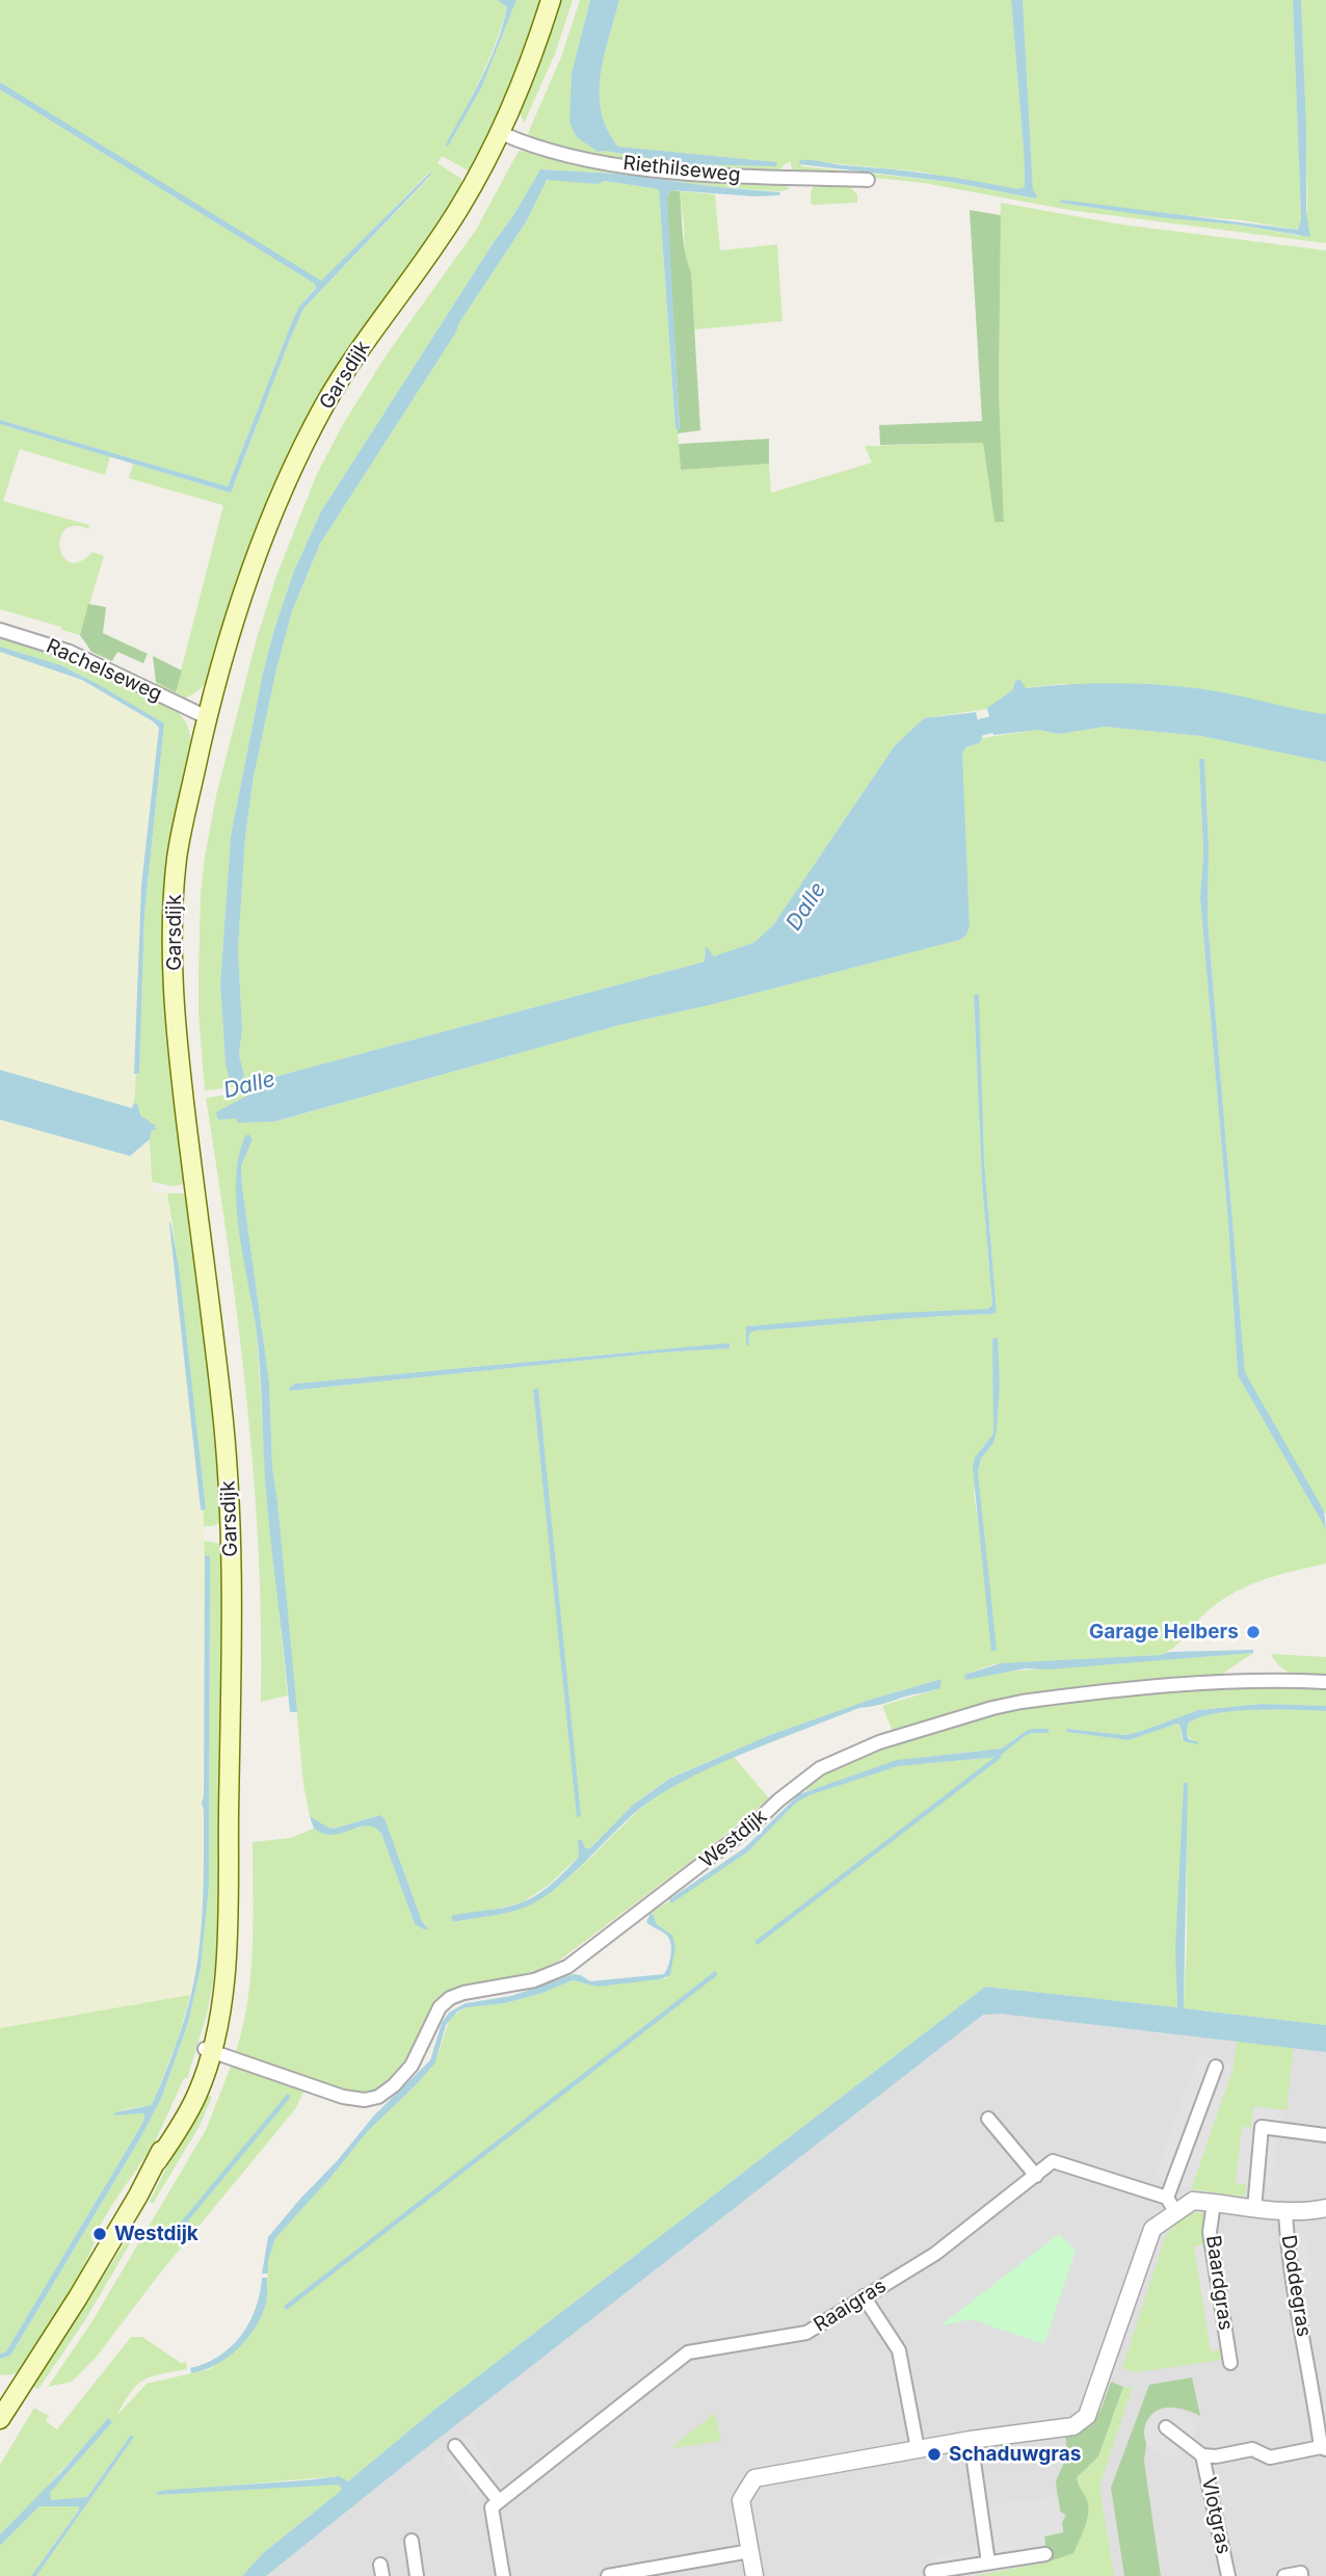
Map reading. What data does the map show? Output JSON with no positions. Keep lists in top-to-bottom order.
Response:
{
  "streets": {
    "main road": ["Garsdijk"],
    "street": [
      "Riethilseweg",
      "Rachelseweg",
      "Westdijk",
      "Baardgras",
      "Doddegras",
      "Raaigras",
      "Vlotgras"
    ]
  },
  "crossings": [
    ["Riethilseweg", "Garsdijk"],
    ["Garsdijk", "Rachelseweg"],
    ["Garsdijk", "Westdijk"],
    ["Doddegras", "Vlotgras"]
  ],
  "water": ["Dalle"],
  "places": ["Garage Helbers", "Westdijk", "Schaduwgras"]
}
